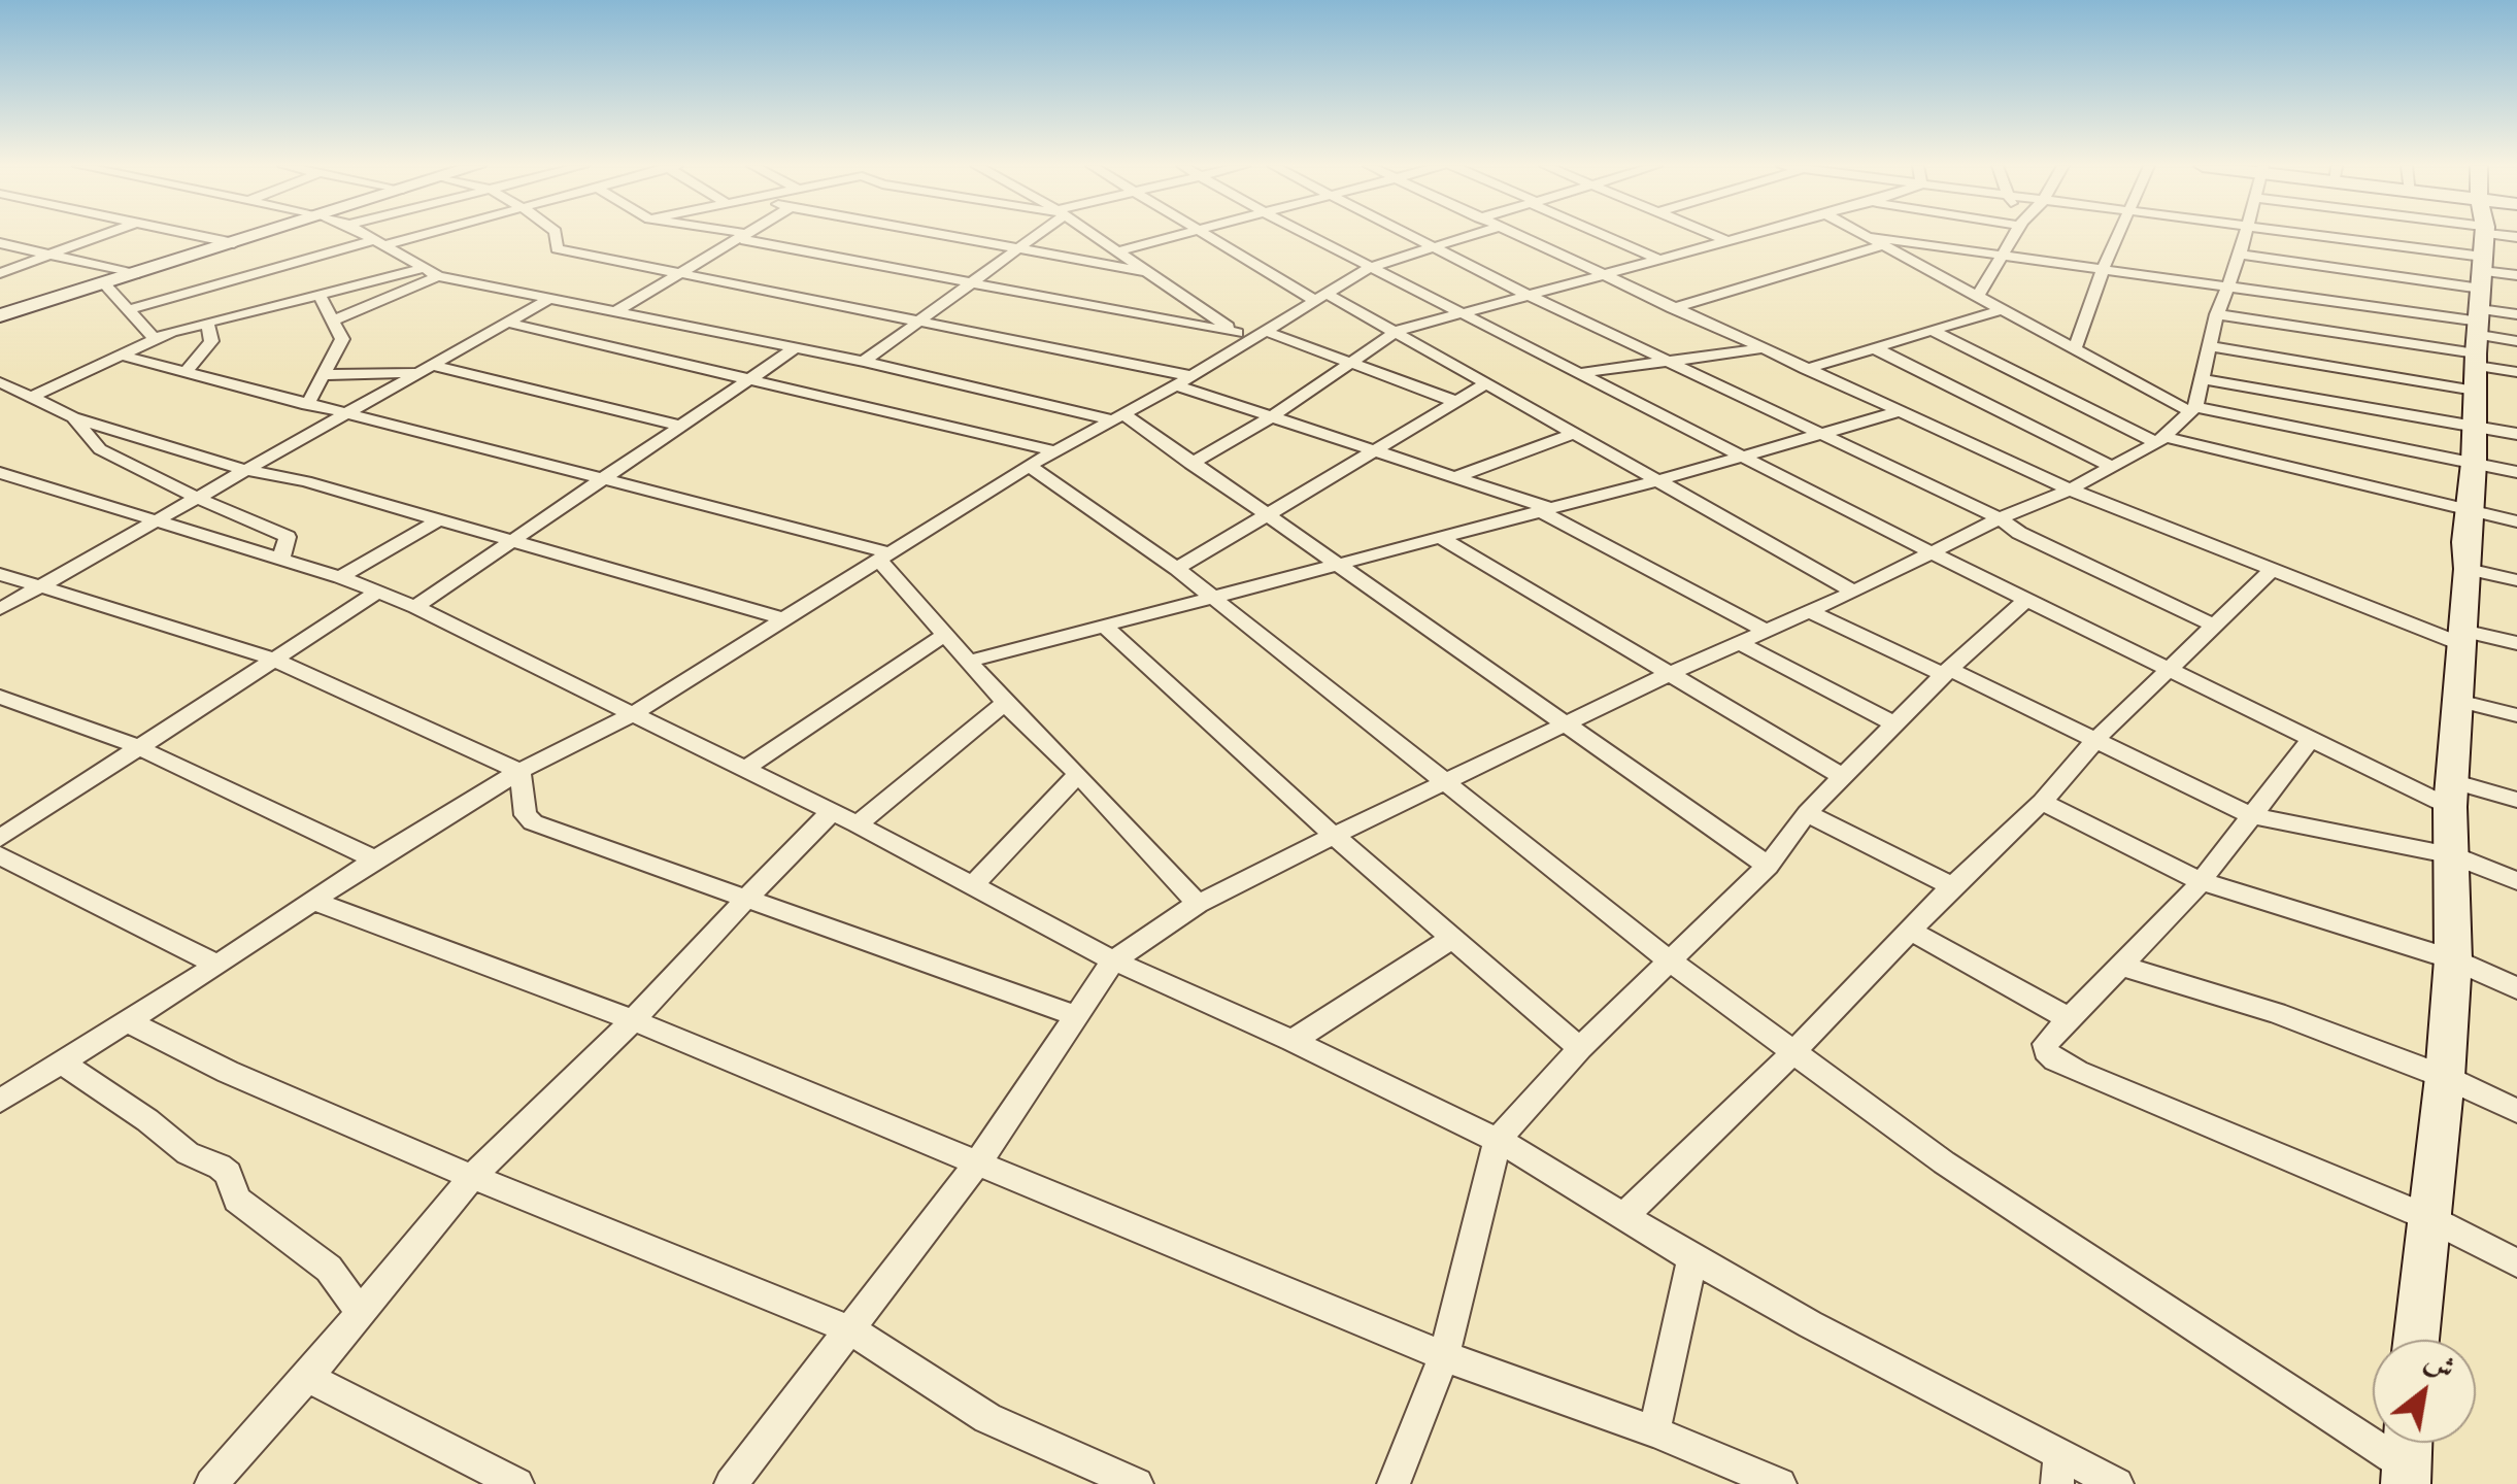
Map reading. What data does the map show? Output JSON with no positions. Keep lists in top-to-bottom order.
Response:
{
  "north": "top right"
}
